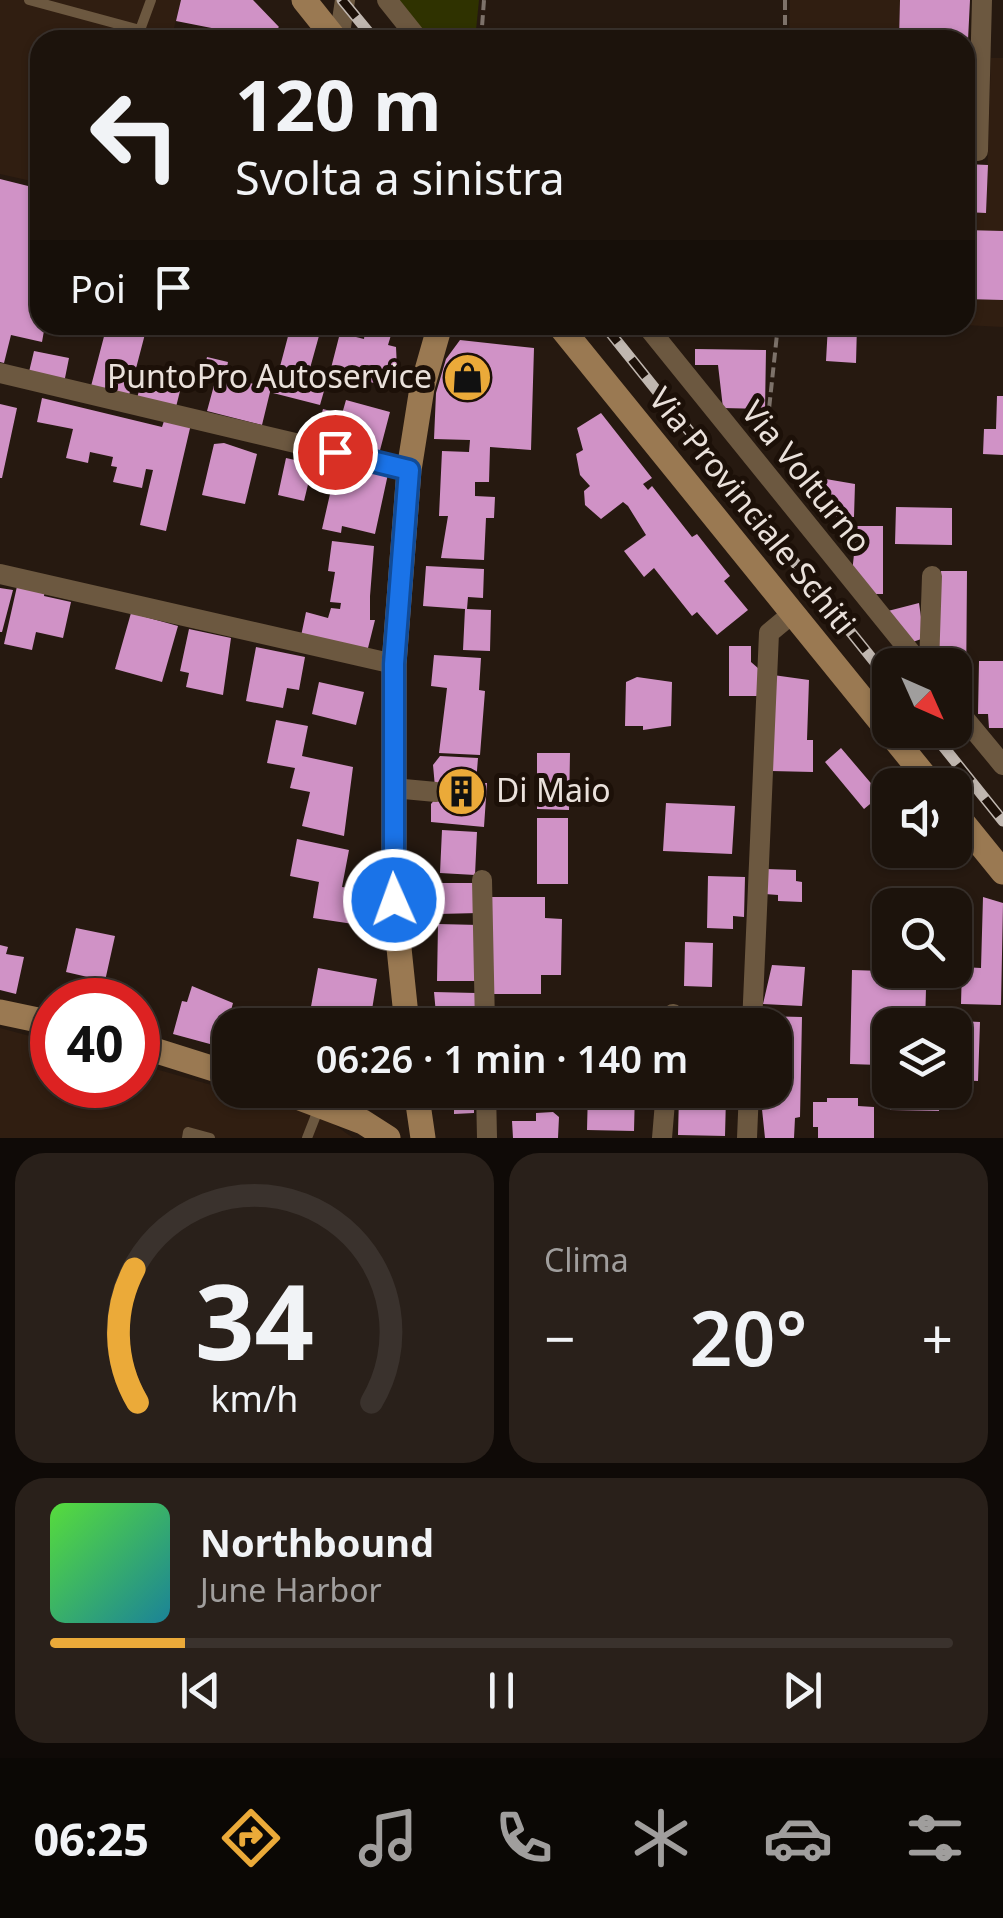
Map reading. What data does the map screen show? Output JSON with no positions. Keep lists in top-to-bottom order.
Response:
{
  "streets": {
    "street": ["Via Volturno", "Via Provinciale Schiti"]
  },
  "places": {
    "shop": ["PuntoPro Autoservice"],
    "building": ["Di Maio"]
  },
  "north": "bottom right",
  "page": {
    "turn": ["120 m", "Svolta a sinistra"],
    "then": "Poi",
    "limit": "40",
    "trip": "06:26 · 1 min · 140 m",
    "tile": "Clima",
    "heat": ["−", "20°", "+"],
    "song": ["Northbound", "June Harbor"],
    "tabs": "06:25",
    "gauge": ["34", "km/h"]
  }
}
